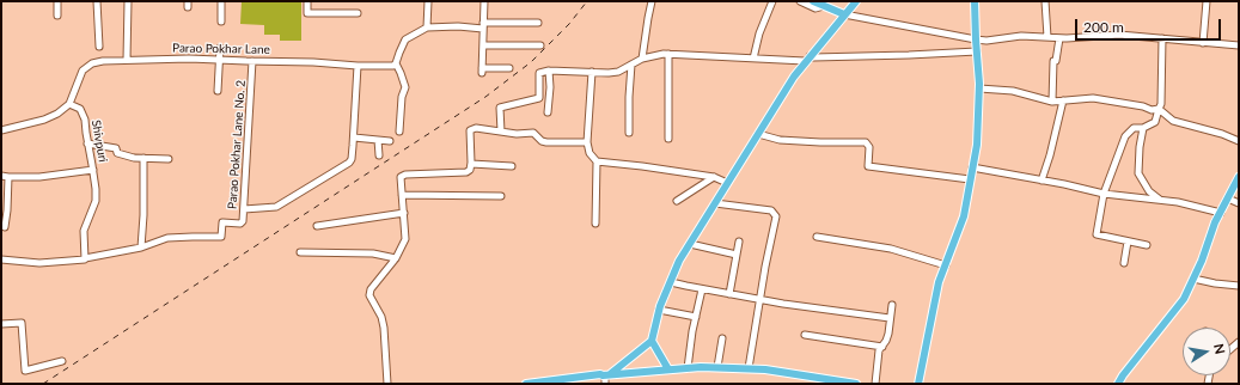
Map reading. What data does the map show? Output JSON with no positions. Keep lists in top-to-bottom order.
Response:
{
  "streets": {
    "street": ["Parao Pokhar Lane", "Shivpuri", "Parao Pokhar Lane No. 2"]
  },
  "crossings": [
    ["Parao Pokhar Lane", "Shivpuri"],
    ["Parao Pokhar Lane", "Parao Pokhar Lane No. 2"]
  ],
  "scale_bar": "200 m",
  "north": "right"
}
